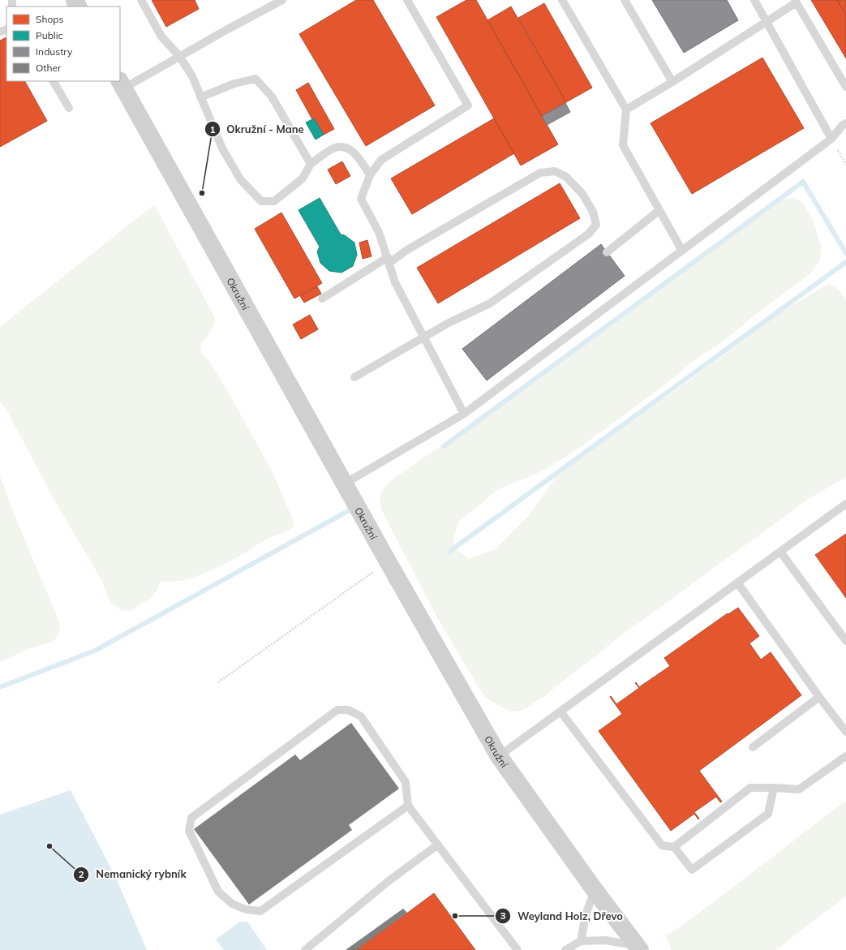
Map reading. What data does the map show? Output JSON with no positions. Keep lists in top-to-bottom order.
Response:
{
  "streets": {
    "main road": ["Okružní"]
  },
  "places": ["Okružní - Mane", "Nemanický rybník", "Weyland Holz, Dřevo"],
  "legend": [
    "Shops",
    "Public",
    "Industry",
    "Other"
  ]
}
